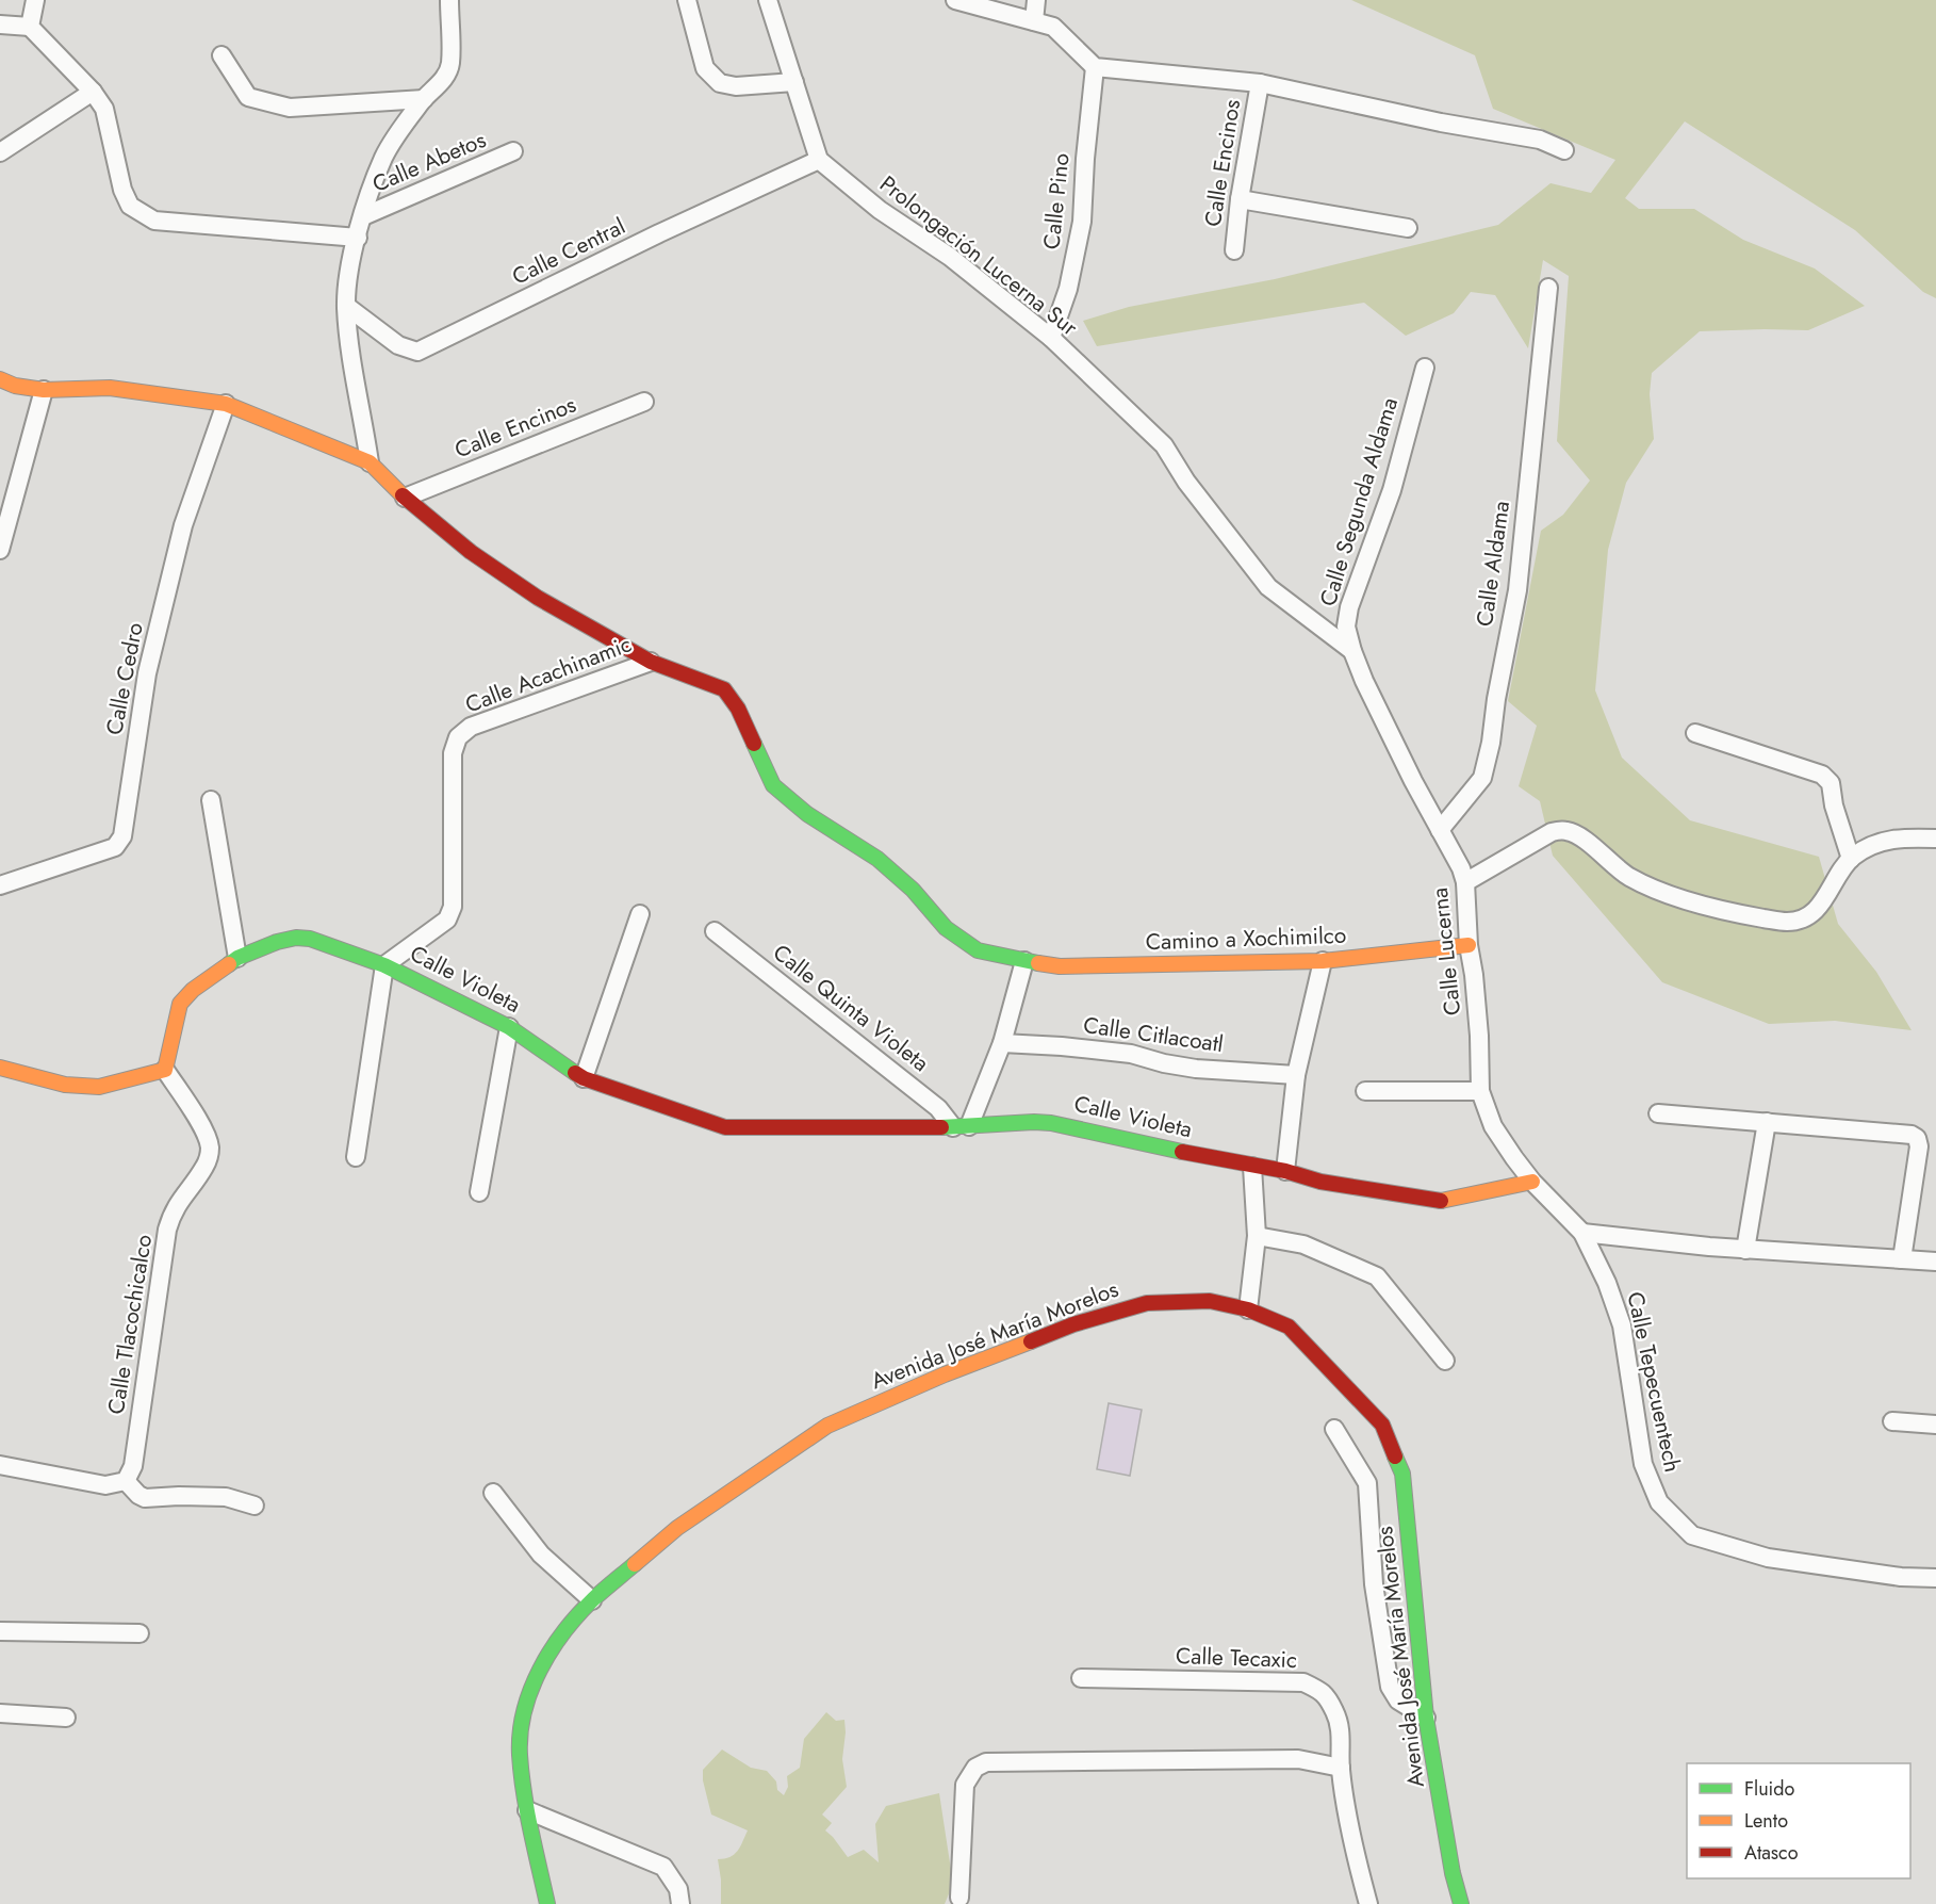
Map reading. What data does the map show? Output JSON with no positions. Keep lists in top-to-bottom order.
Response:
{
  "streets": {
    "street": [
      "Calle Abetos",
      "Calle Encinos",
      "Calle Pino",
      "Calle Central",
      "Prolongación Lucerna Sur",
      "Calle Segunda Aldama",
      "Calle Aldama",
      "Calle Acachinamic",
      "Calle Cedro",
      "Camino a Xochimilco",
      "Calle Lucerna",
      "Calle Violeta",
      "Calle Quinta Violeta",
      "Calle Citlacoatl",
      "Calle Tlacochicalco",
      "Avenida José María Morelos",
      "Calle Tepecuentech",
      "Calle Tecaxic"
    ]
  },
  "crossings": [
    ["Calle Encinos", "Camino a Xochimilco"],
    ["Calle Pino", "Prolongación Lucerna Sur"],
    ["Calle Central", "Prolongación Lucerna Sur"],
    ["Prolongación Lucerna Sur", "Calle Segunda Aldama"],
    ["Prolongación Lucerna Sur", "Calle Lucerna"],
    ["Calle Segunda Aldama", "Calle Lucerna"],
    ["Calle Aldama", "Calle Lucerna"],
    ["Calle Acachinamic", "Camino a Xochimilco"],
    ["Calle Acachinamic", "Calle Violeta"],
    ["Camino a Xochimilco", "Calle Lucerna"],
    ["Calle Lucerna", "Calle Violeta"],
    ["Calle Lucerna", "Calle Tepecuentech"],
    ["Calle Violeta", "Calle Quinta Violeta"],
    ["Calle Violeta", "Calle Tlacochicalco"],
    ["Calle Violeta", "Calle Tepecuentech"]
  ],
  "legend": ["Fluido", "Lento", "Atasco"]
}
